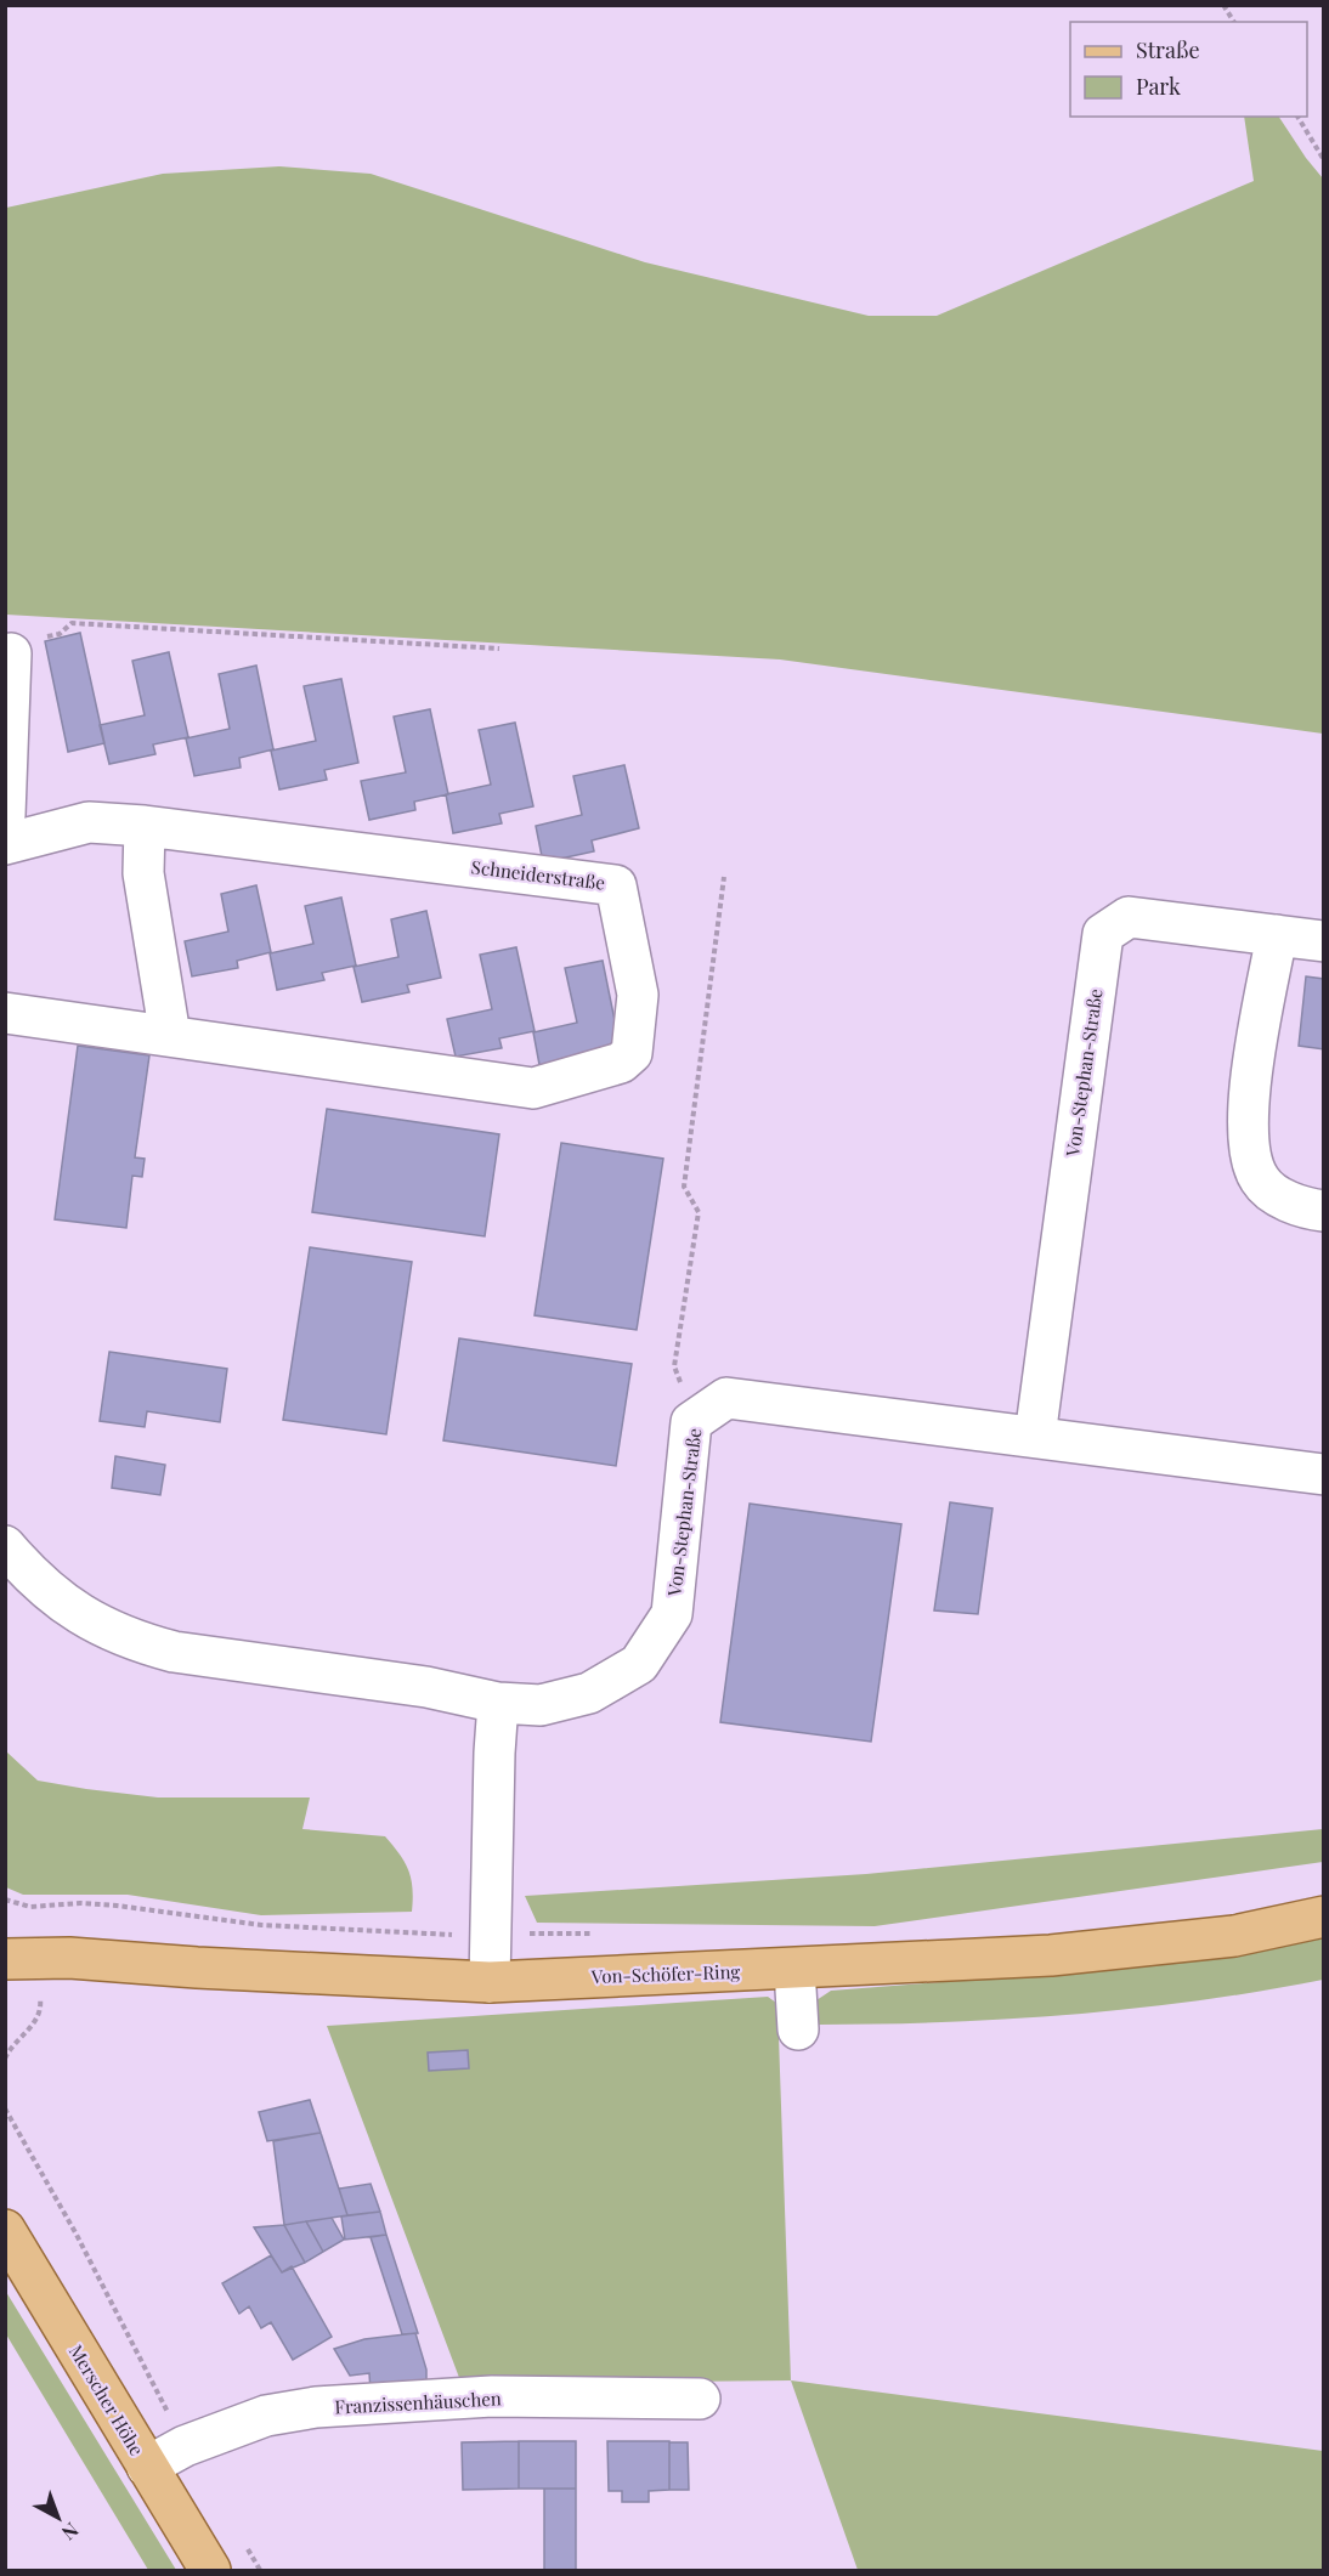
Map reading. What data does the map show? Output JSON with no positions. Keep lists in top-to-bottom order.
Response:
{
  "streets": {
    "main road": ["Von-Schöfer-Ring", "Merscher Höhe"],
    "street": ["Schneiderstraße", "Von-Stephan-Straße", "Franzissenhäuschen"]
  },
  "crossings": [
    ["Merscher Höhe", "Franzissenhäuschen"]
  ],
  "legend": ["Straße", "Park"],
  "north": "bottom right"
}
